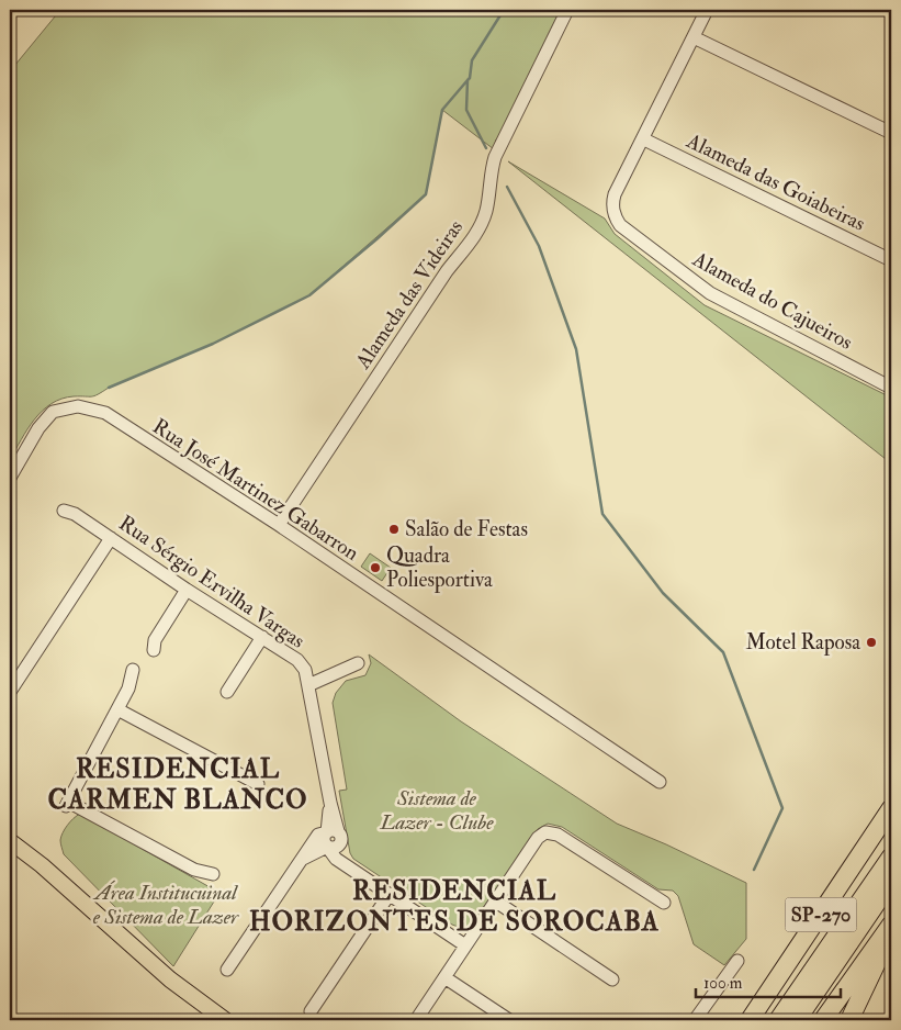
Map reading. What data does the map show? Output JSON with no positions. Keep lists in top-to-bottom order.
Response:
{
  "streets": {
    "highway": ["SP-270"],
    "street": [
      "Alameda das Goiabeiras",
      "Alameda das Videiras",
      "Alameda do Cajueiros",
      "Rua José Martinez Gabarron",
      "Rua Sérgio Ervilha Vargas"
    ]
  },
  "crossings": [
    ["Alameda das Goiabeiras", "Alameda do Cajueiros"],
    ["Alameda das Videiras", "Rua José Martinez Gabarron"]
  ],
  "districts": ["RESIDENCIAL CARMEN BLANCO", "RESIDENCIAL HORIZONTES DE SOROCABA"],
  "parks": ["Sistema de Lazer - Clube", "Área Institucuinal e Sistema de Lazer"],
  "places": ["Salão de Festas", "Quadra Poliesportiva", "Motel Raposa"],
  "scale_bar": "100 m"
}
